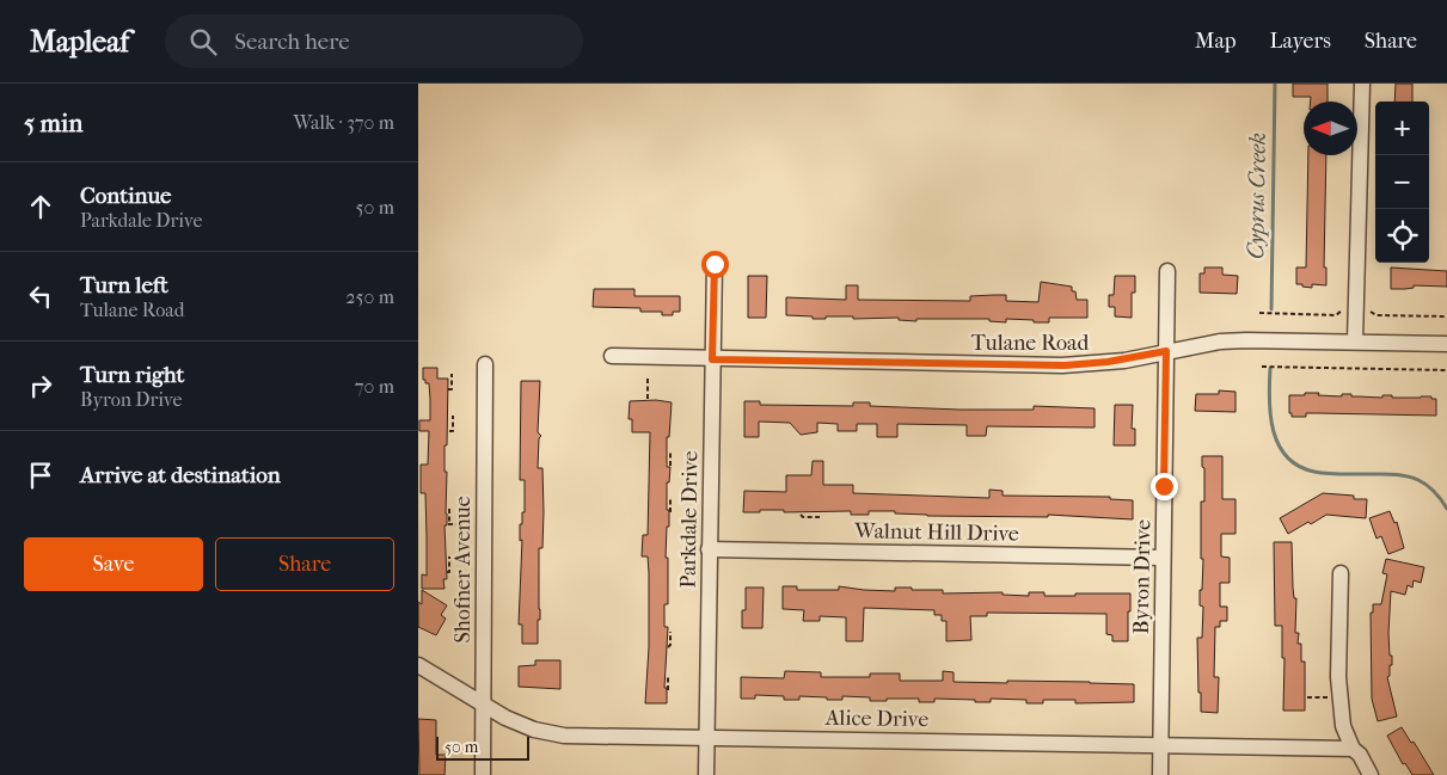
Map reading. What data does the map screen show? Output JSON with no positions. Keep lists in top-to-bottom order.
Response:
{
  "streets": {
    "street": [
      "Tulane Road",
      "Parkdale Drive",
      "Walnut Hill Drive",
      "Shofner Avenue",
      "Byron Drive",
      "Alice Drive"
    ]
  },
  "crossings": [
    ["Tulane Road", "Parkdale Drive"],
    ["Tulane Road", "Byron Drive"],
    ["Parkdale Drive", "Walnut Hill Drive"],
    ["Parkdale Drive", "Alice Drive"],
    ["Walnut Hill Drive", "Byron Drive"],
    ["Shofner Avenue", "Alice Drive"],
    ["Byron Drive", "Alice Drive"]
  ],
  "water": ["Cyprus Creek"],
  "scale_bar": "50 m",
  "north": "left",
  "page": {
    "header": "Mapleaf",
    "search": "Search here",
    "nav": ["Map", "Layers", "Share"],
    "heading": ["5 min", "Walk · 370 m"],
    "map_buttons": ["+", "−"],
    "list": [
      ["Continue", "Parkdale Drive", "50 m"],
      ["Turn left", "Tulane Road", "250 m"],
      ["Turn right", "Byron Drive", "70 m"],
      "Arrive at destination"
    ],
    "buttons": ["Save", "Share"],
    "scale": "50 m"
  }
}
